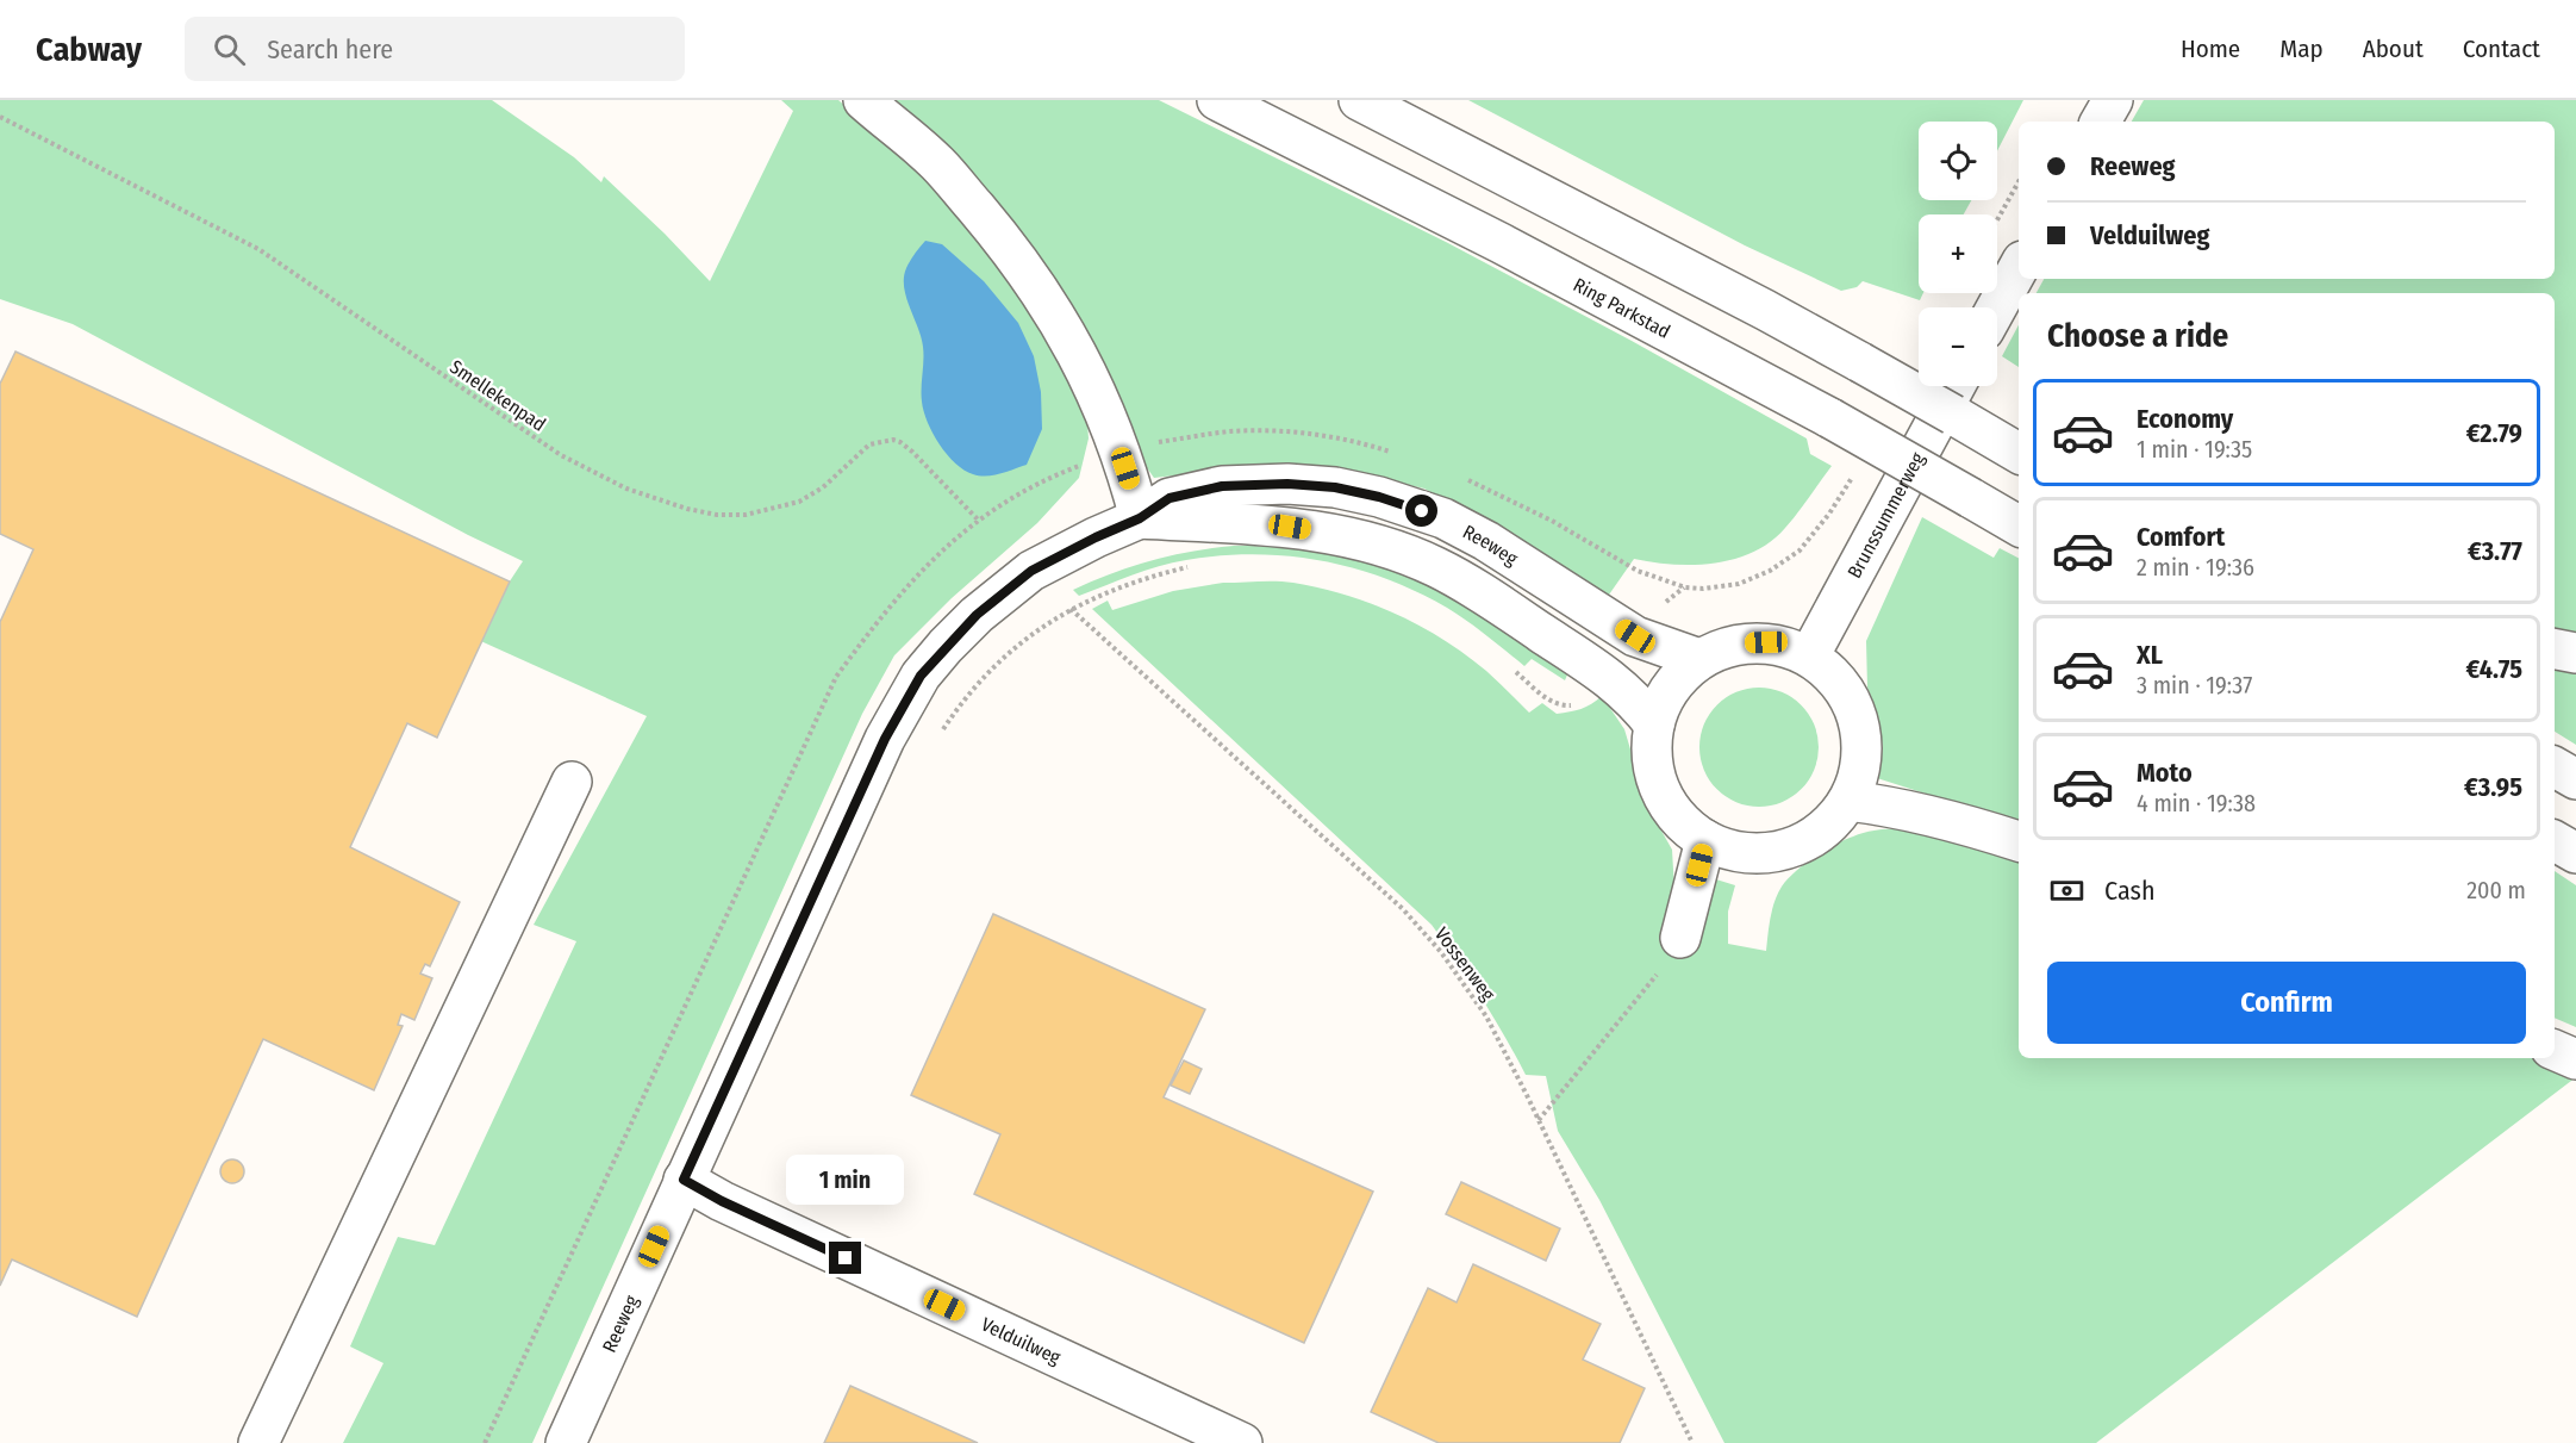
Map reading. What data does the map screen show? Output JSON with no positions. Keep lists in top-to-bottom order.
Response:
{
  "streets": {
    "main road": [
      "Ring Parkstad",
      "Brunssummerweg",
      "Reeweg",
      "Velduilweg"
    ],
    "path": ["Smellekenpad", "Vossenweg"]
  },
  "crossings": [
    ["Brunssummerweg", "Reeweg"],
    ["Reeweg", "Velduilweg"]
  ],
  "page": {
    "header": "Cabway",
    "search": "Search here",
    "nav": [
      "Home",
      "Map",
      "About",
      "Contact"
    ],
    "map_buttons": ["+", "−"],
    "banner": ["Reeweg", "Velduilweg"],
    "heading": "Choose a ride",
    "list": [
      {
        "name": "Economy",
        "note": "1 min · 19:35",
        "value": "€2.79"
      },
      {
        "name": "Comfort",
        "note": "2 min · 19:36",
        "value": "€3.77"
      },
      {
        "name": "XL",
        "note": "3 min · 19:37",
        "value": "€4.75"
      },
      {
        "name": "Moto",
        "note": "4 min · 19:38",
        "value": "€3.95"
      }
    ],
    "pay": ["Cash", "200 m"],
    "buttons": "Confirm",
    "bubble": "1 min"
  }
}
